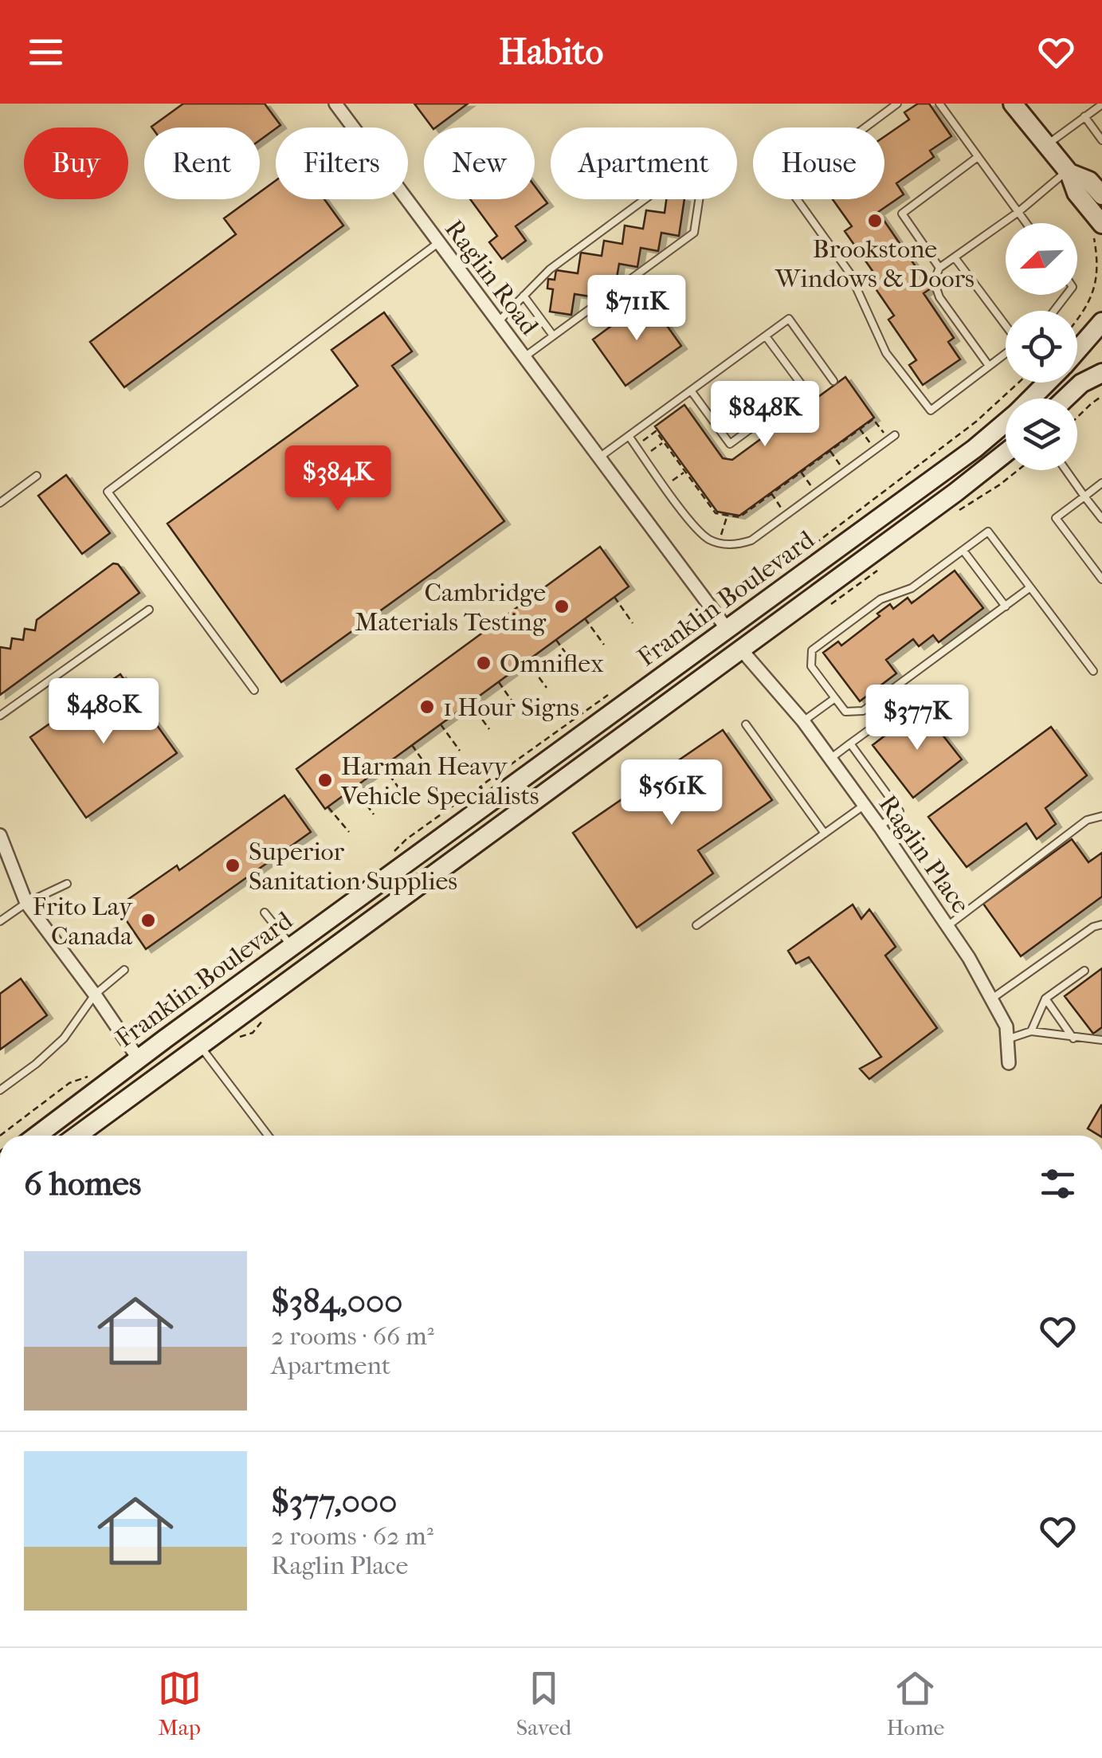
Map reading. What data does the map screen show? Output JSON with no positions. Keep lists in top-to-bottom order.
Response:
{
  "streets": {
    "main road": ["Franklin Boulevard"],
    "street": ["Raglin Road", "Raglin Place"]
  },
  "crossings": [
    ["Raglin Road", "Franklin Boulevard"],
    ["Franklin Boulevard", "Raglin Place"]
  ],
  "places": [
    "Brookstone Windows & Doors",
    "Cambridge Materials Testing",
    "Omniflex",
    "1 Hour Signs",
    "Harman Heavy Vehicle Specialists",
    "Superior Sanitation Supplies",
    "Frito Lay Canada"
  ],
  "north": "bottom left",
  "page": {
    "header": "Habito",
    "chip": [
      "Buy",
      "Rent",
      "Filters",
      "New",
      "Apartment",
      "House"
    ],
    "price": [
      "$711K",
      "$848K",
      "$384K",
      "$480K",
      "$377K",
      "$561K"
    ],
    "heading": "6 homes",
    "list": [
      {
        "name": "$384,000",
        "note": "2 rooms · 66 m² · Apartment"
      },
      {
        "name": "$377,000",
        "note": "2 rooms · 62 m² · Raglin Place"
      }
    ],
    "tabs": ["Map", "Saved", "Home"]
  }
}
